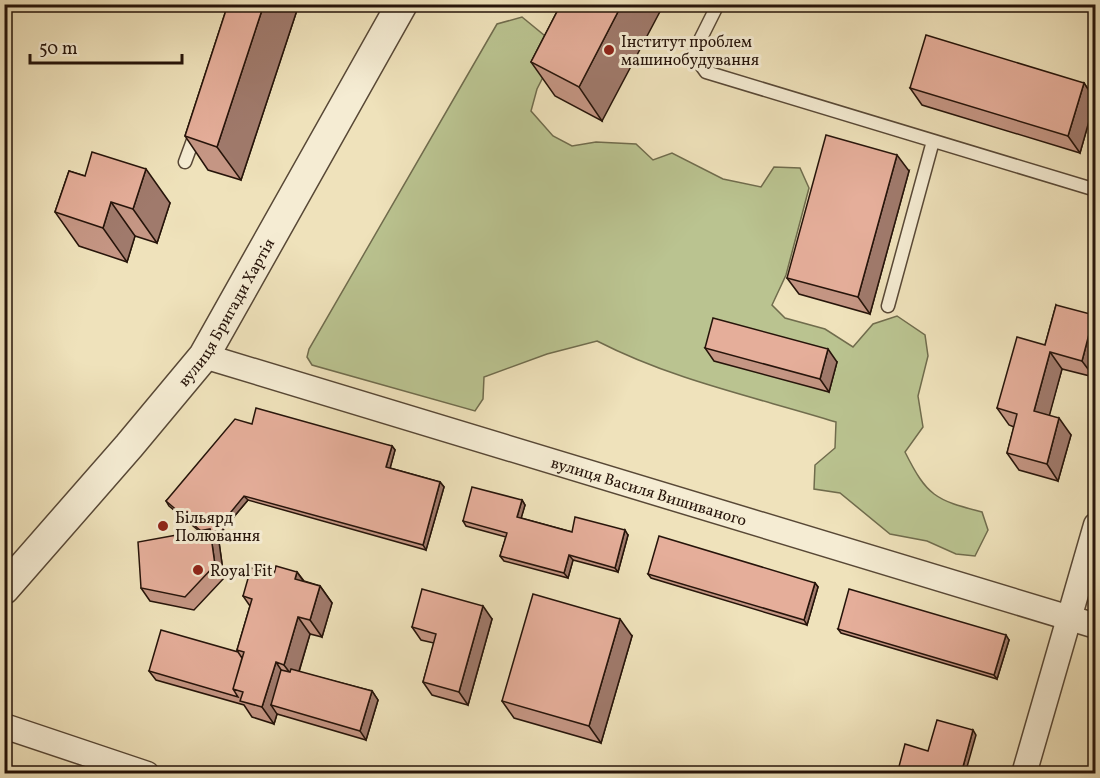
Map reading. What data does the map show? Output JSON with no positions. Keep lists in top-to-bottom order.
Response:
{
  "streets": {
    "street": ["вулиця Бригади Хартія", "вулиця Василя Вишиваного"]
  },
  "crossings": [
    ["вулиця Бригади Хартія", "вулиця Василя Вишиваного"]
  ],
  "places": ["Інститут проблем машинобудування", "Більярд Полювання", "Royal Fit"],
  "scale_bar": "50 m"
}
